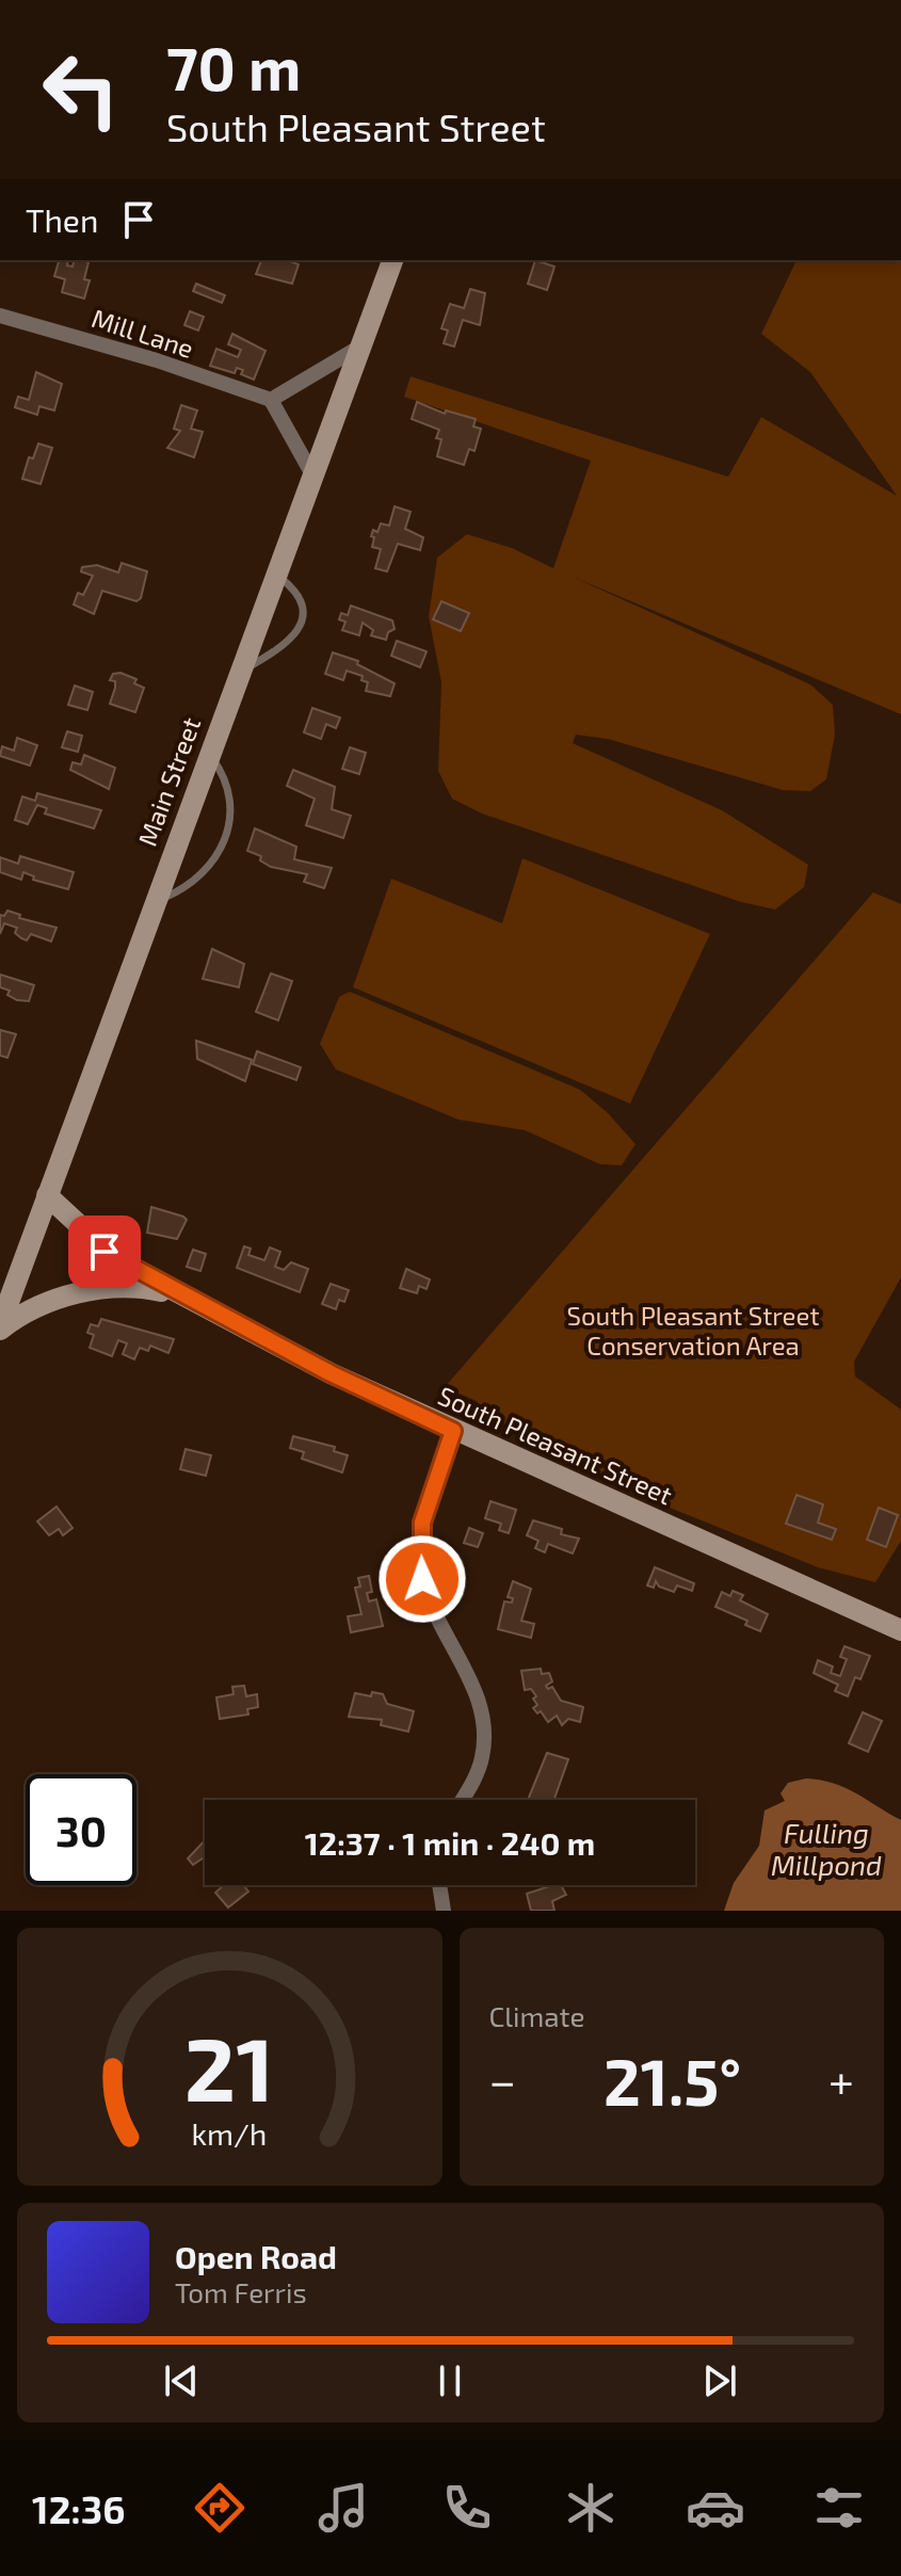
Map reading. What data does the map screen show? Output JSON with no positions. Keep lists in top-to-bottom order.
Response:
{
  "streets": {
    "street": ["Mill Lane", "Main Street", "South Pleasant Street"]
  },
  "crossings": [
    ["Main Street", "South Pleasant Street"]
  ],
  "water": ["Fulling Millpond"],
  "parks": ["South Pleasant Street Conservation Area"],
  "page": {
    "turn": ["70 m", "South Pleasant Street"],
    "then": "Then",
    "limit": "30",
    "trip": "12:37 · 1 min · 240 m",
    "tile": "Climate",
    "heat": ["−", "21.5°", "+"],
    "song": ["Open Road", "Tom Ferris"],
    "tabs": "12:36",
    "gauge": ["21", "km/h"]
  }
}
